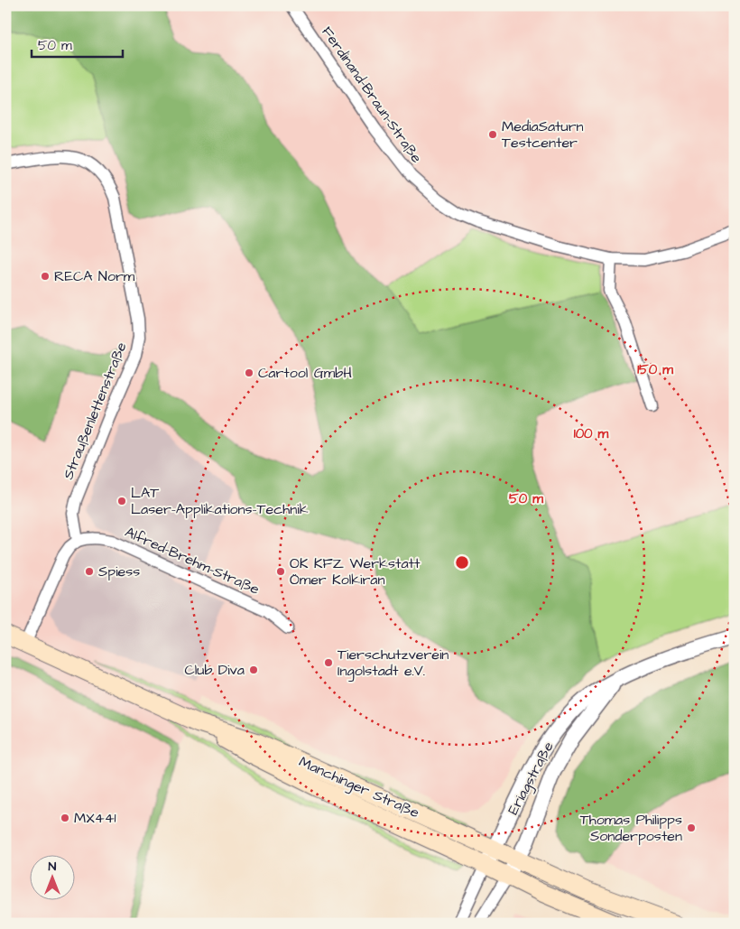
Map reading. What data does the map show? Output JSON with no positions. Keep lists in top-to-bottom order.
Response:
{
  "streets": {
    "main road": ["Manchinger Straße"],
    "street": [
      "Ferdinand-Braun-Straße",
      "Straußenlettenstraße",
      "Alfred-Brehm-Straße",
      "Eriagstraße"
    ]
  },
  "crossings": [
    ["Straußenlettenstraße", "Alfred-Brehm-Straße"],
    ["Eriagstraße", "Manchinger Straße"]
  ],
  "places": [
    "MediaSaturn Testcenter",
    "RECA Norm",
    "Cartool GmbH",
    "LAT Laser-Applikations-Technik",
    "Spiess",
    "OK KFZ Werkstatt Ömer Kolkiran",
    "Tierschutzverein Ingolstadt e.V.",
    "Club Diva",
    "MX441",
    "Thomas Philipps Sonderposten"
  ],
  "scale_bar": "50 m",
  "north": "top",
  "rings": ["150 m", "100 m", "50 m"]
}
